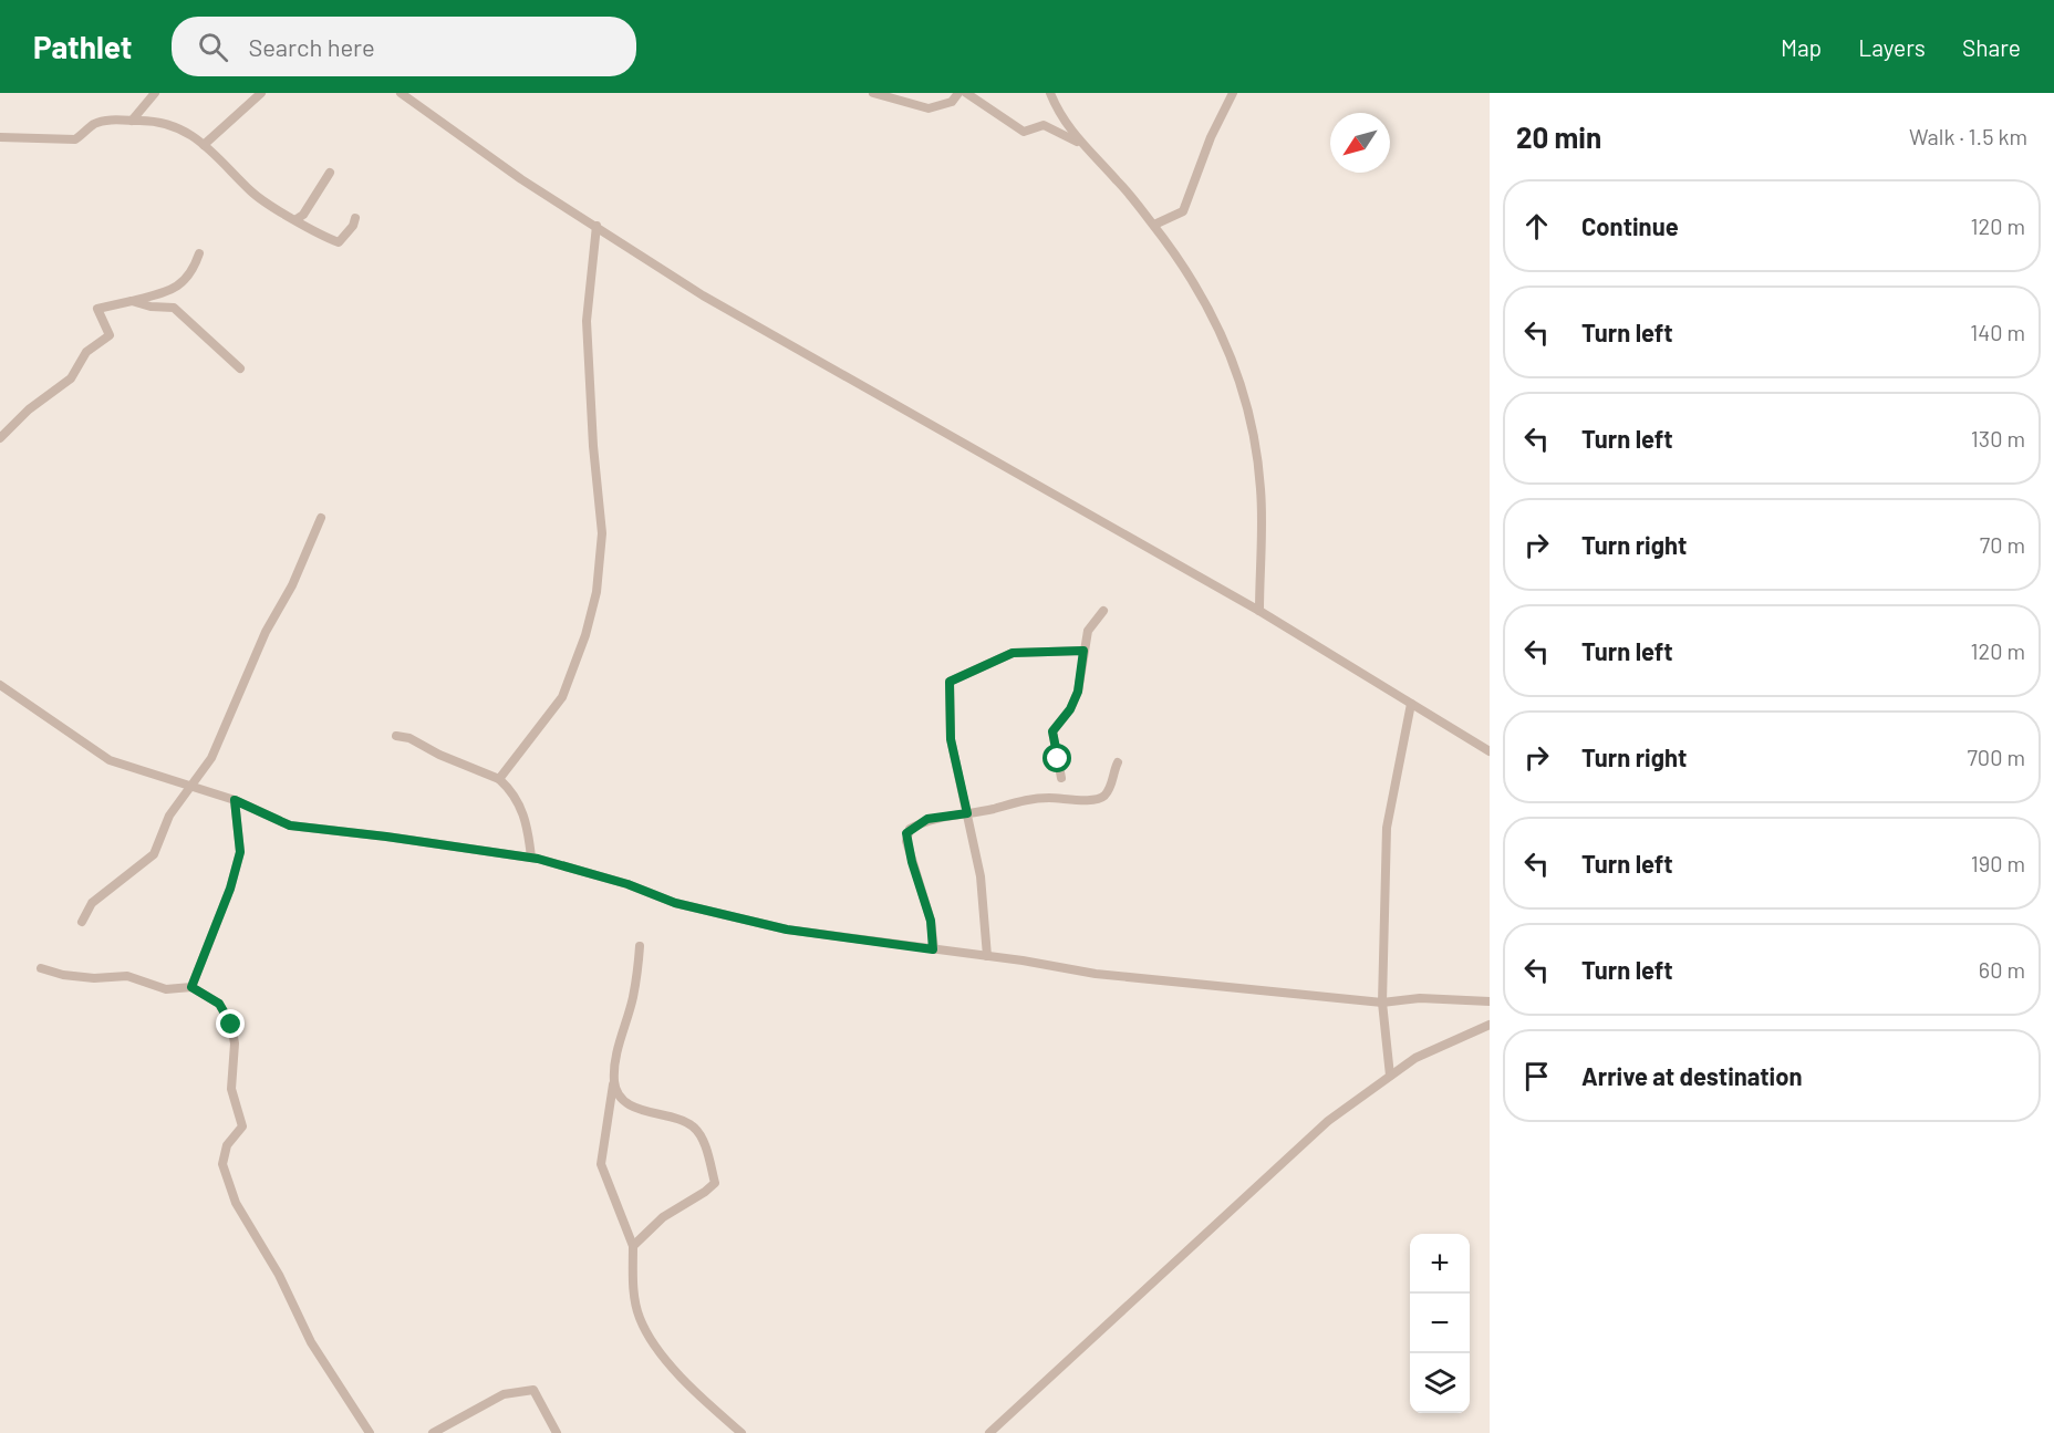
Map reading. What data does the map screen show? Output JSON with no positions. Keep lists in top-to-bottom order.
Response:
{
  "north": "bottom left",
  "page": {
    "header": "Pathlet",
    "search": "Search here",
    "nav": ["Map", "Layers", "Share"],
    "heading": ["20 min", "Walk · 1.5 km"],
    "list": [
      ["Continue", "120 m"],
      ["Turn left", "140 m"],
      ["Turn left", "130 m"],
      ["Turn right", "70 m"],
      ["Turn left", "120 m"],
      ["Turn right", "700 m"],
      ["Turn left", "190 m"],
      ["Turn left", "60 m"],
      "Arrive at destination"
    ],
    "map_buttons": ["+", "−"]
  }
}
